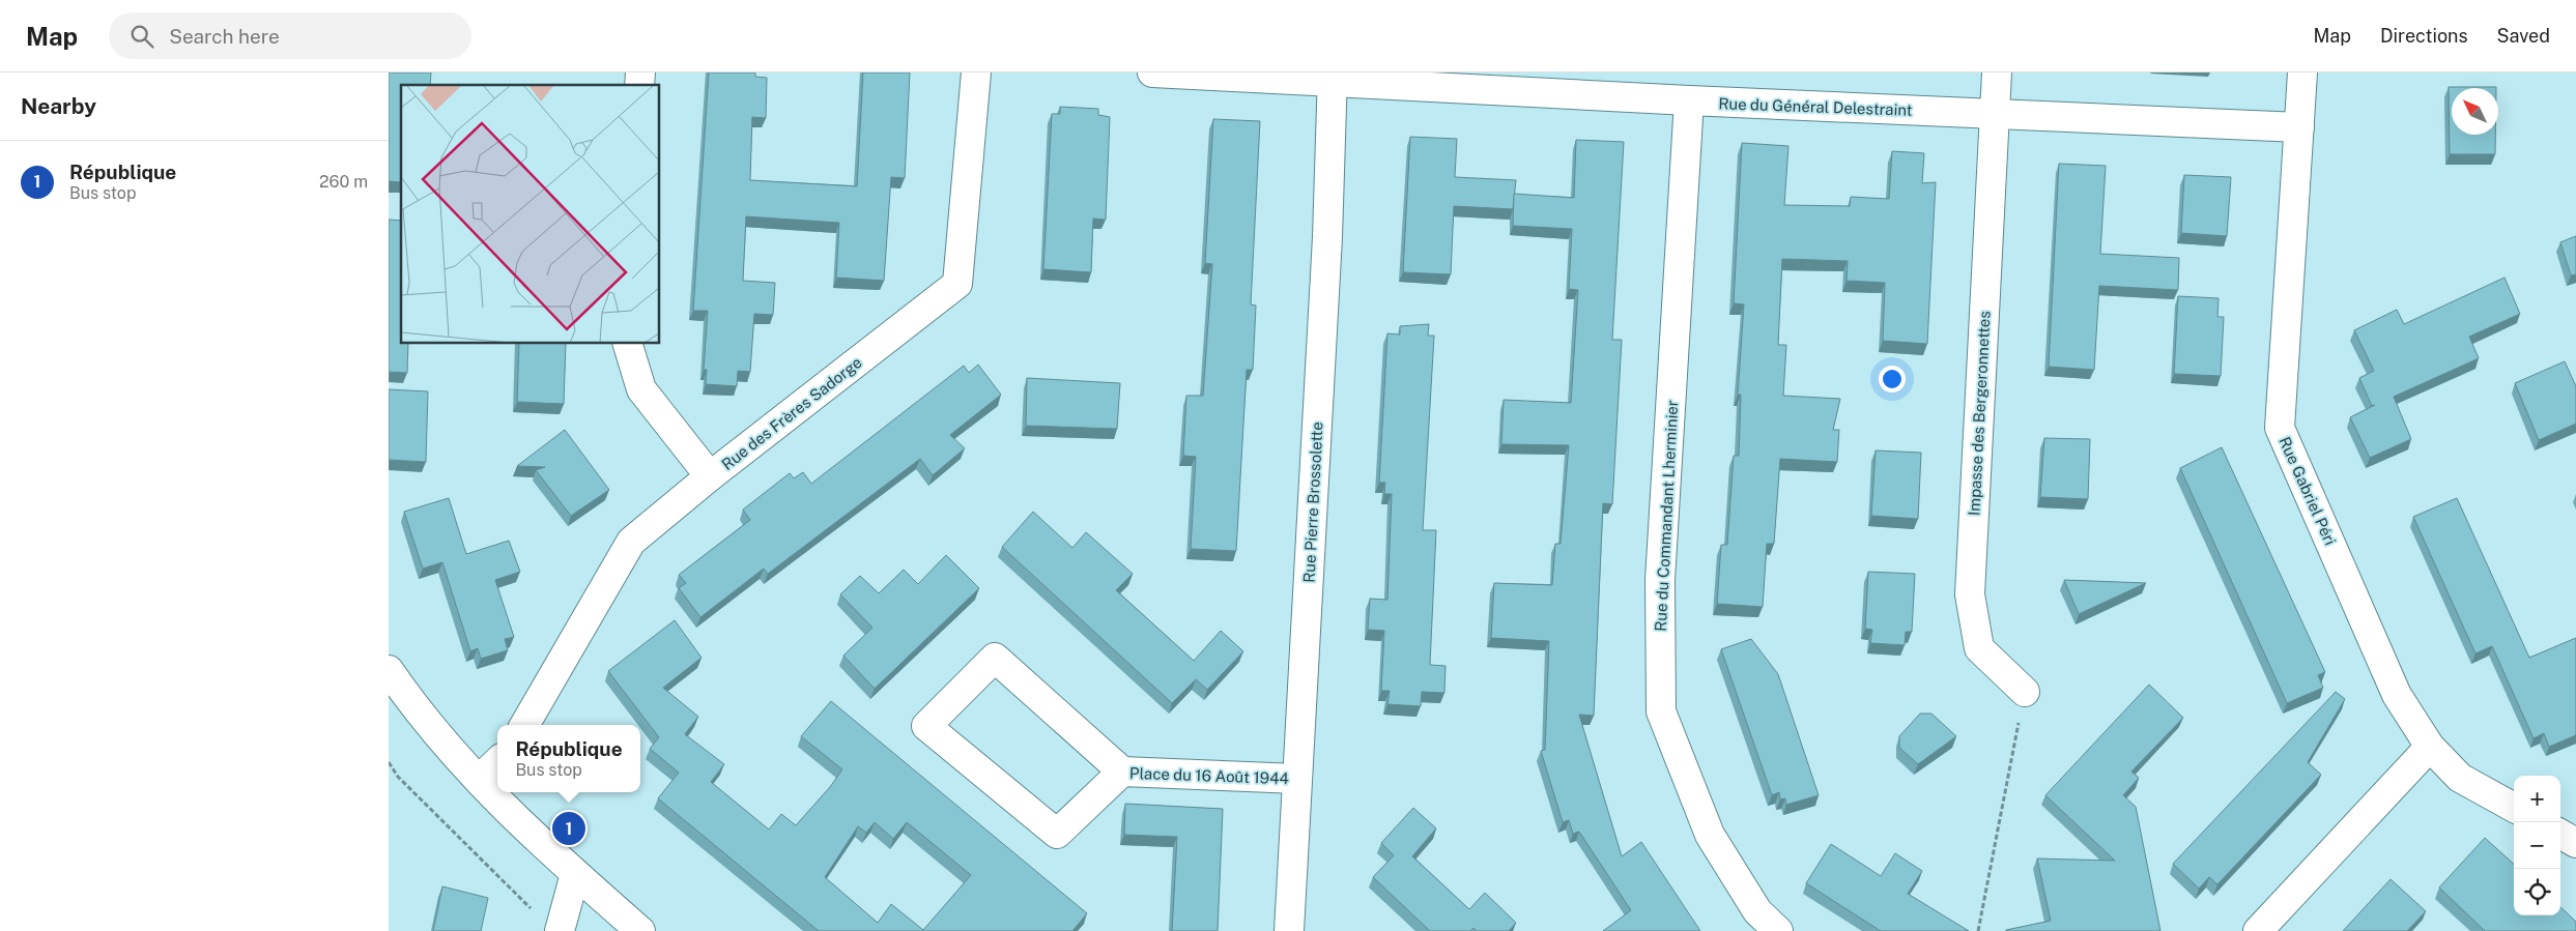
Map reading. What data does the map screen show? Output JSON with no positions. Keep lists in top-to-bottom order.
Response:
{
  "streets": {
    "street": [
      "Rue du Général Delestraint",
      "Rue des Frères Sadorge",
      "Impasse des Bergeronnettes",
      "Rue Gabriel Péri",
      "Rue Pierre Brossolette",
      "Rue du Commandant Lherminier",
      "Place du 16 Août 1944"
    ]
  },
  "crossings": [
    ["Rue du Général Delestraint", "Impasse des Bergeronnettes"],
    ["Rue du Général Delestraint", "Rue Gabriel Péri"],
    ["Rue du Général Delestraint", "Rue Pierre Brossolette"],
    ["Rue du Général Delestraint", "Rue du Commandant Lherminier"],
    ["Rue Pierre Brossolette", "Place du 16 Août 1944"]
  ],
  "north": "top left",
  "page": {
    "header": "Map",
    "search": "Search here",
    "nav": ["Map", "Directions", "Saved"],
    "heading": "Nearby",
    "list": [
      {
        "mark": "1",
        "name": "République",
        "note": "Bus stop",
        "value": "260 m"
      }
    ],
    "popup": ["République", "Bus stop"],
    "map_buttons": ["+", "−"],
    "pins": "1"
  }
}
